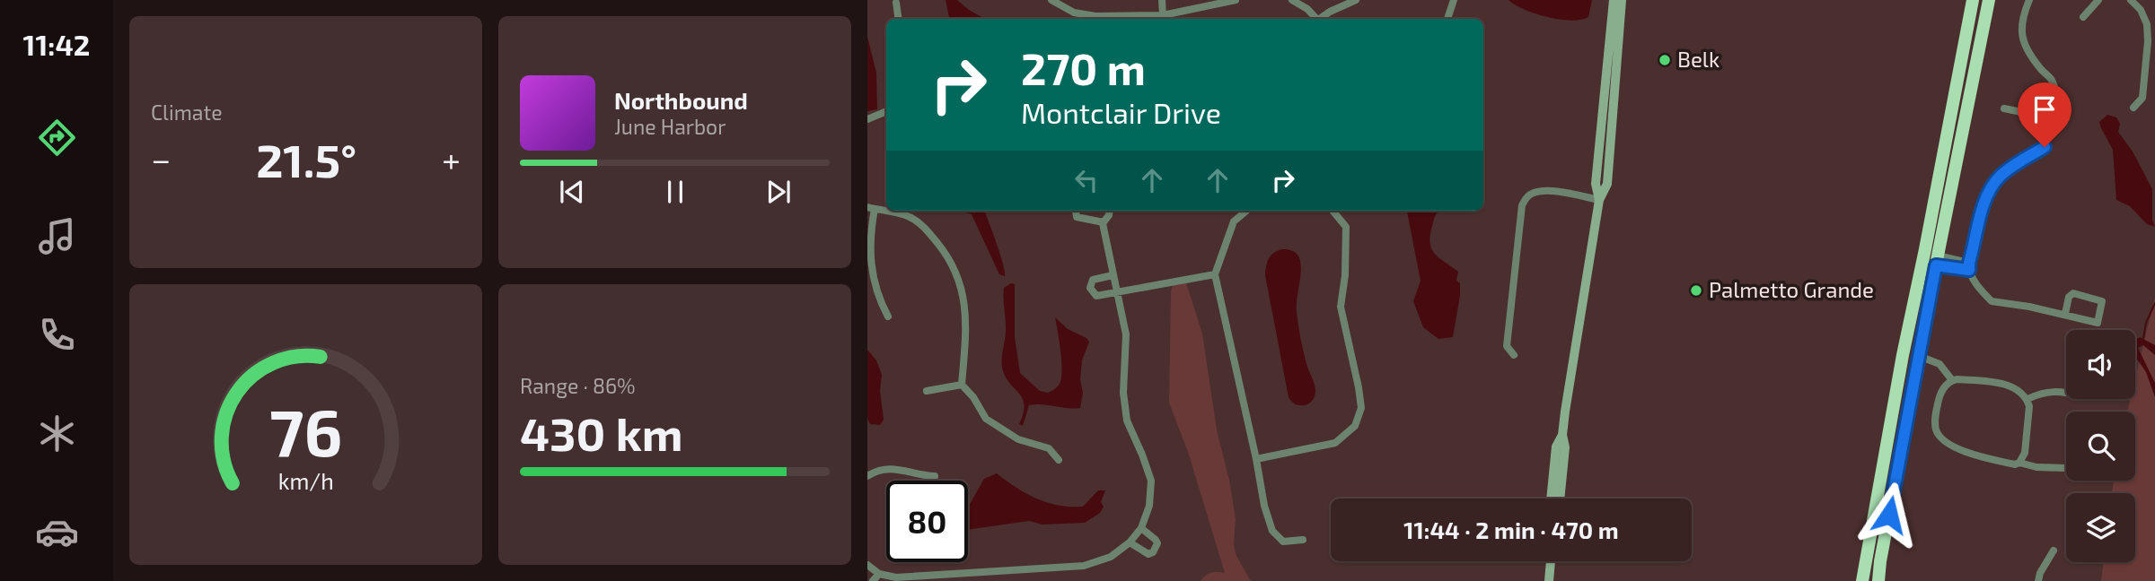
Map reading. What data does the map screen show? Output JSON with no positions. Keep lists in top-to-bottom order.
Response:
{
  "places": ["Belk", "Palmetto Grande"],
  "page": {
    "tabs": "11:42",
    "tile": [
      "Climate",
      ["Range · 86%", "430 km"]
    ],
    "turn": ["270 m", "Montclair Drive"],
    "song": ["Northbound", "June Harbor"],
    "heat": ["−", "21.5°", "+"],
    "limit": "80",
    "trip": "11:44 · 2 min · 470 m",
    "gauge": ["76", "km/h"]
  }
}
